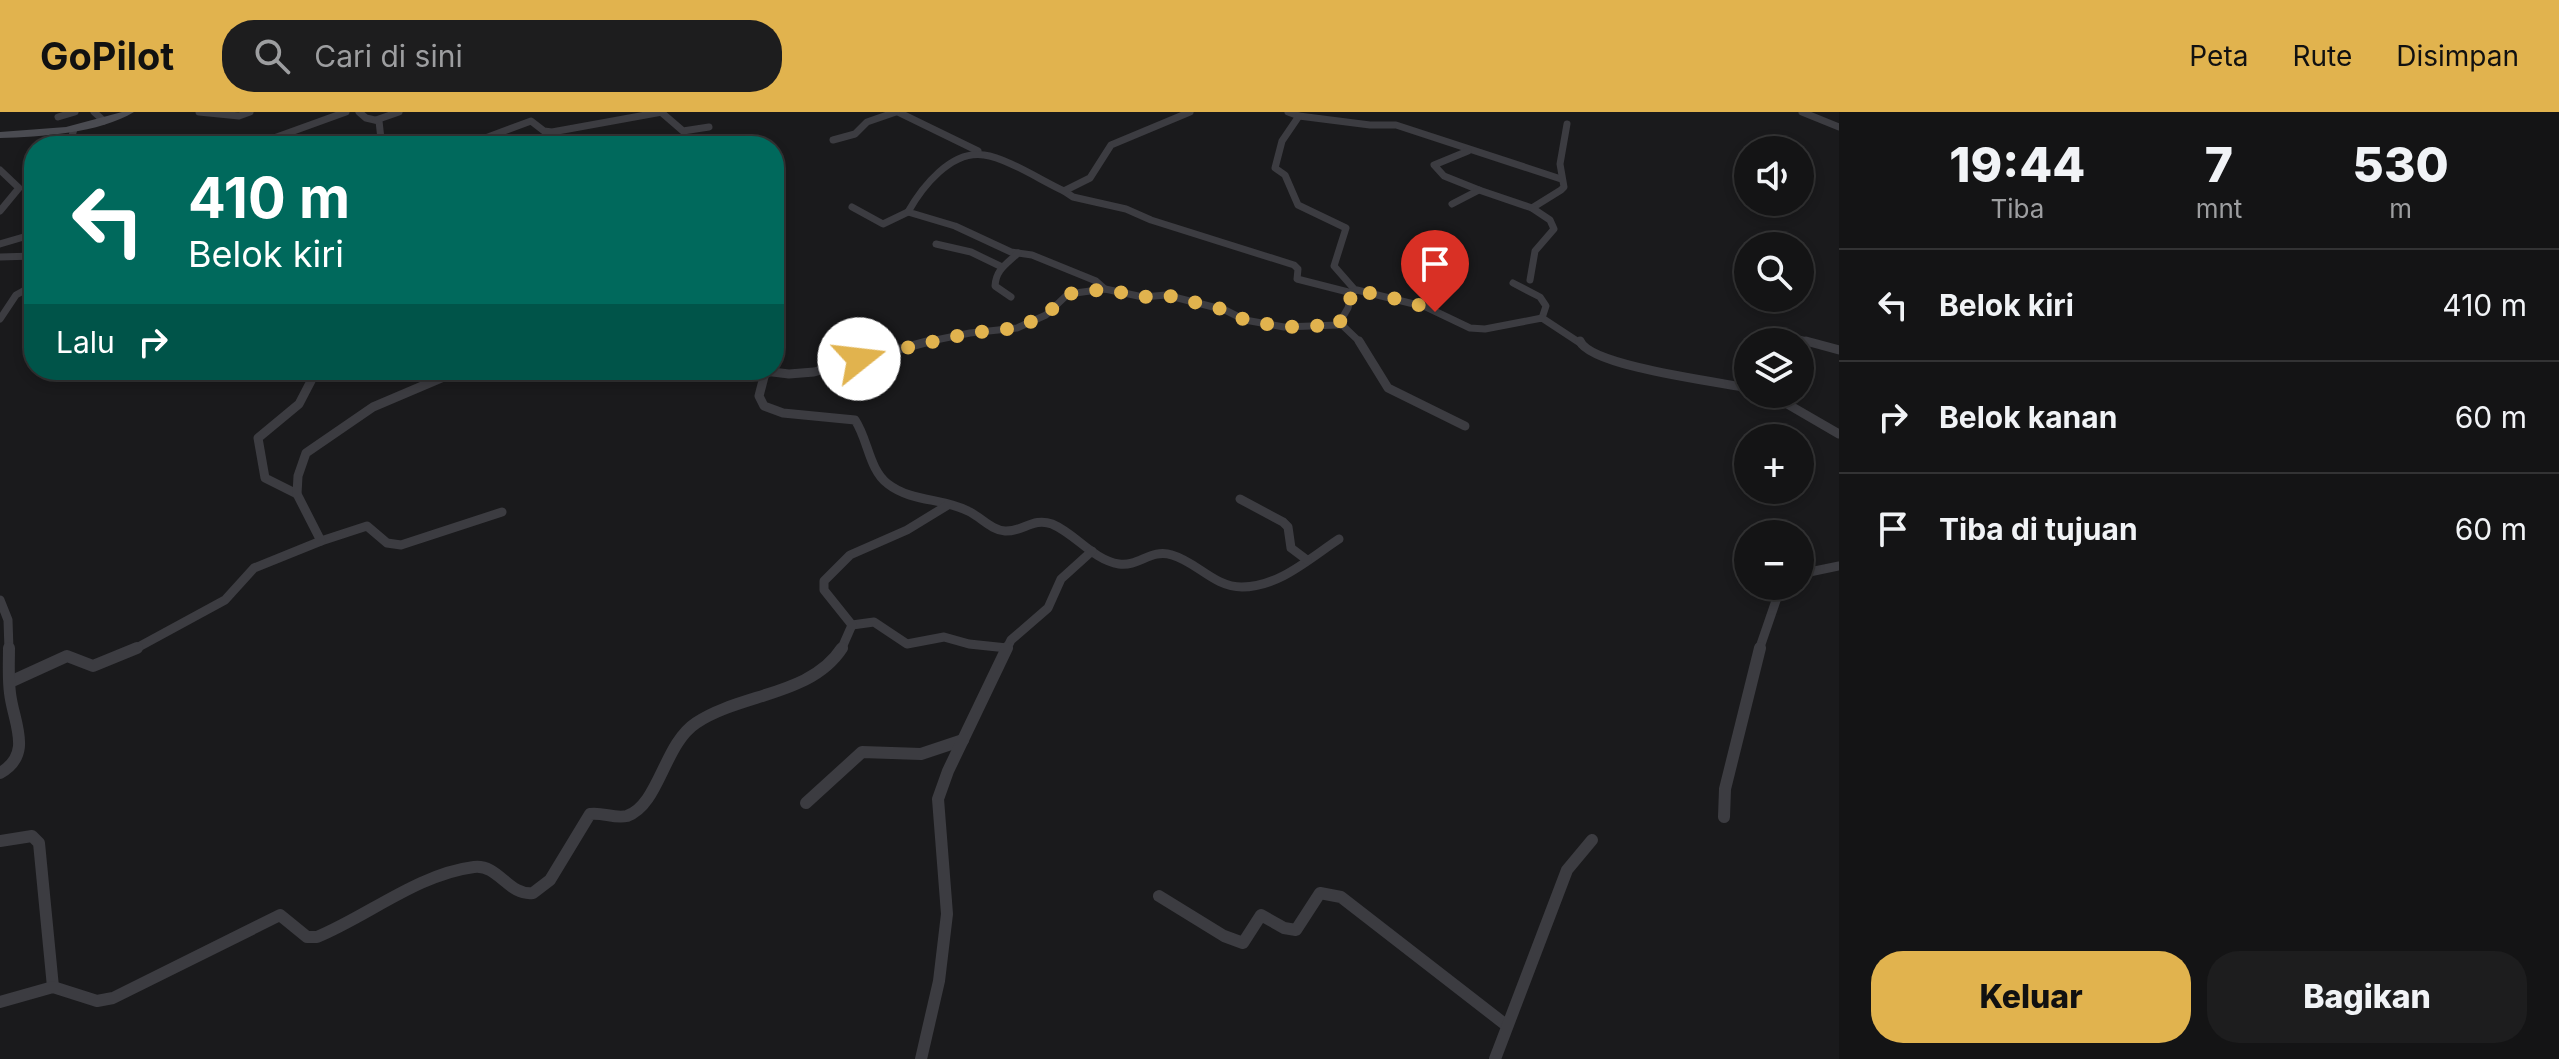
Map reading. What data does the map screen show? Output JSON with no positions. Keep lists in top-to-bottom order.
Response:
{
  "page": {
    "header": "GoPilot",
    "search": "Cari di sini",
    "nav": ["Peta", "Rute", "Disimpan"],
    "eta": [
      "19:44",
      "Tiba",
      "7",
      "mnt",
      "530",
      "m"
    ],
    "map_buttons": ["+", "−"],
    "turn": ["410 m", "Belok kiri"],
    "list": [
      {
        "name": "Belok kiri",
        "value": "410 m"
      },
      {
        "name": "Belok kanan",
        "value": "60 m"
      },
      {
        "name": "Tiba di tujuan",
        "value": "60 m"
      }
    ],
    "then": "Lalu",
    "buttons": ["Keluar", "Bagikan"]
  }
}
